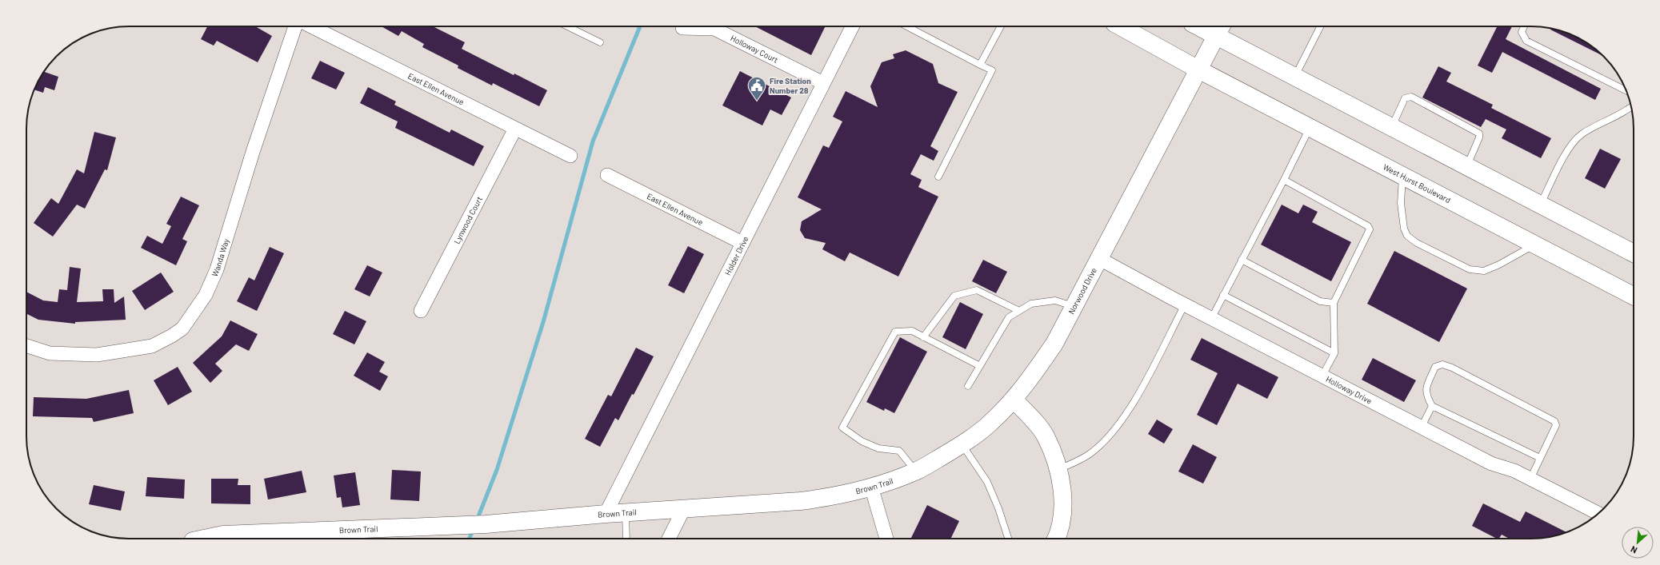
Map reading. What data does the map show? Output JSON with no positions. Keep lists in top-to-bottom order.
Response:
{
  "streets": {
    "main road": ["West Hurst Boulevard", "Norwood Drive", "Brown Trail"],
    "street": [
      "Holloway Court",
      "East Ellen Avenue",
      "Lynwood Court",
      "Holder Drive",
      "Wanda Way",
      "Holloway Drive"
    ]
  },
  "crossings": [
    ["Holloway Court", "Holder Drive"],
    ["East Ellen Avenue", "Lynwood Court"],
    ["East Ellen Avenue", "Holder Drive"],
    ["West Hurst Boulevard", "Norwood Drive"],
    ["Holder Drive", "Brown Trail"],
    ["Norwood Drive", "Holloway Drive"],
    ["Norwood Drive", "Brown Trail"]
  ],
  "places": {
    "public building": ["Fire Station Number 28"]
  },
  "north": "bottom left"
}
